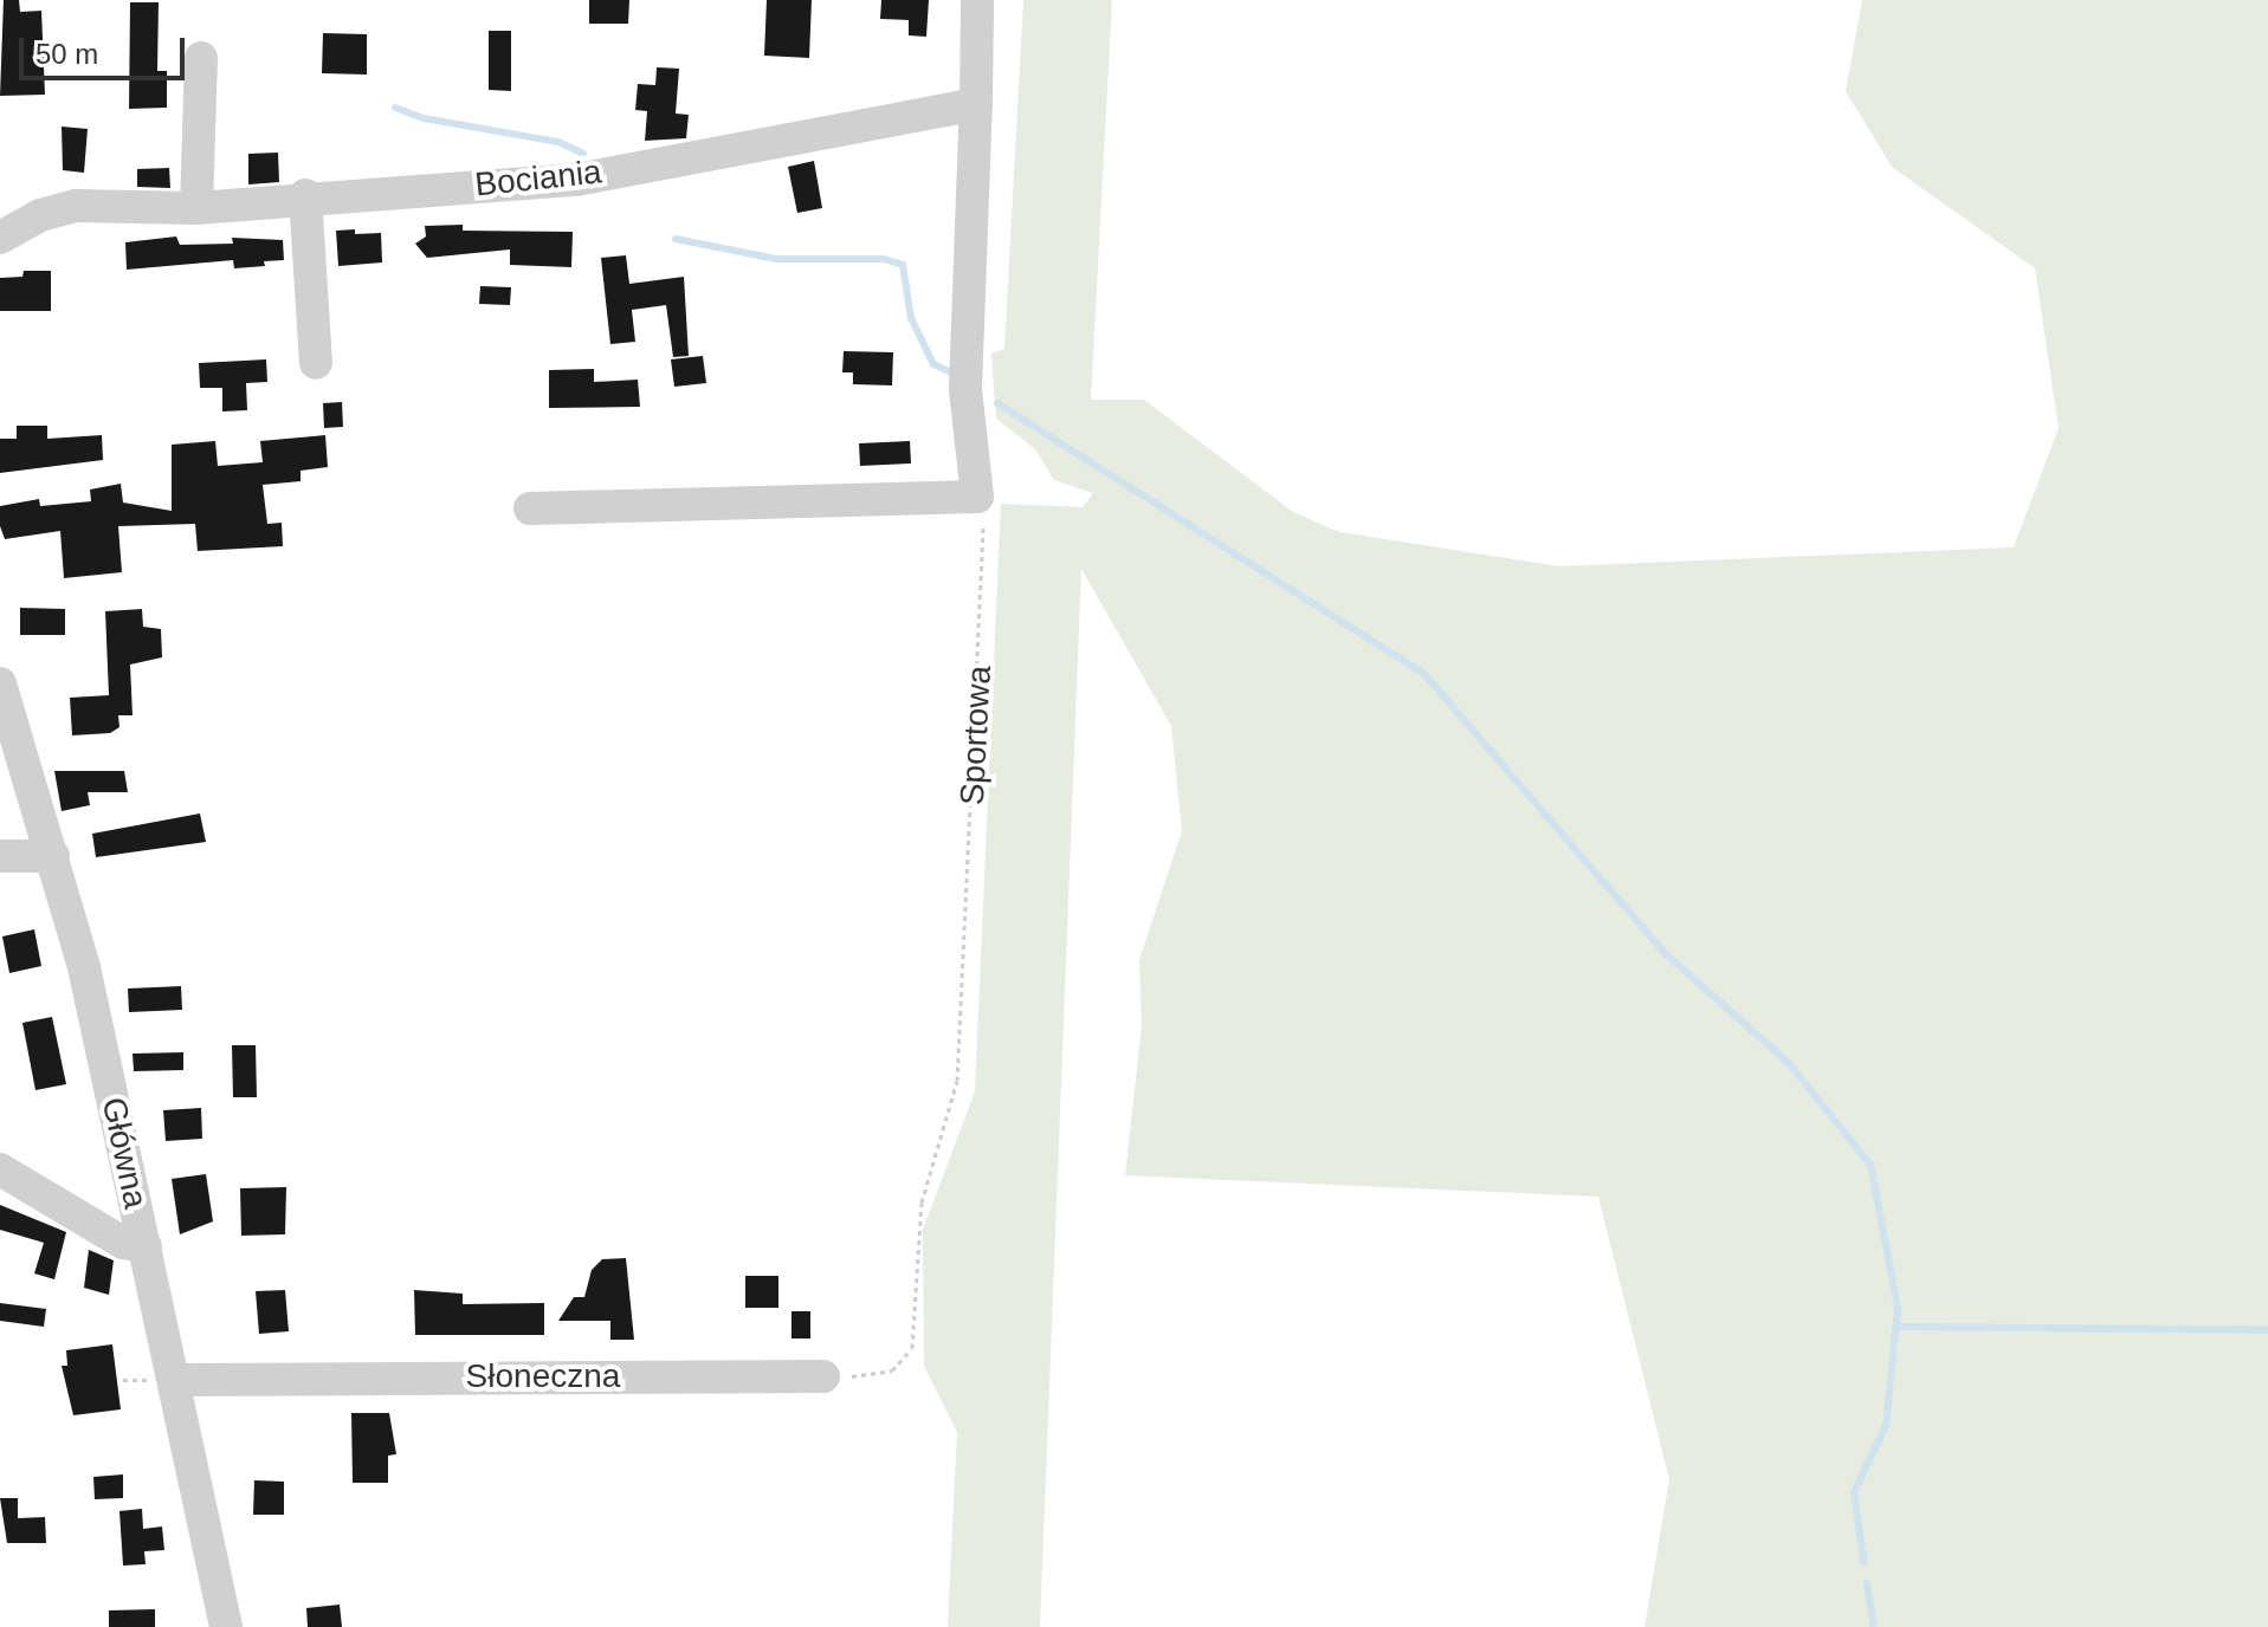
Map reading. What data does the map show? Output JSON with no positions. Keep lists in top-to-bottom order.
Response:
{
  "streets": {
    "street": ["Bociania", "Główna", "Słoneczna"],
    "path": ["Sportowa"]
  },
  "crossings": [
    ["Sportowa", "Słoneczna"],
    ["Główna", "Słoneczna"]
  ],
  "scale_bar": "50 m"
}
